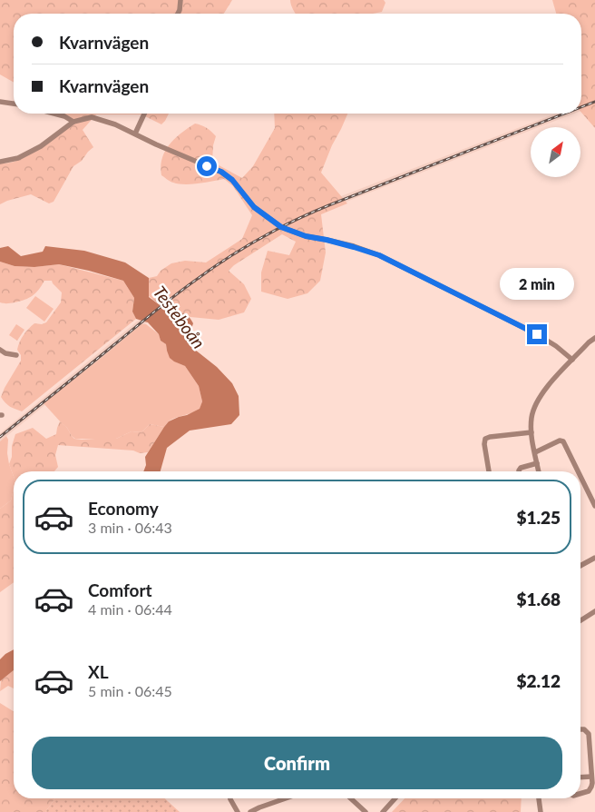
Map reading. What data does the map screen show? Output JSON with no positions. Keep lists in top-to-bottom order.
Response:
{
  "water": ["Testeboån"],
  "north": "top right",
  "page": {
    "banner": ["Kvarnvägen", "Kvarnvägen"],
    "bubble": "2 min",
    "list": [
      {
        "name": "Economy",
        "note": "3 min · 06:43",
        "value": "$1.25"
      },
      {
        "name": "Comfort",
        "note": "4 min · 06:44",
        "value": "$1.68"
      },
      {
        "name": "XL",
        "note": "5 min · 06:45",
        "value": "$2.12"
      }
    ],
    "buttons": "Confirm"
  }
}
